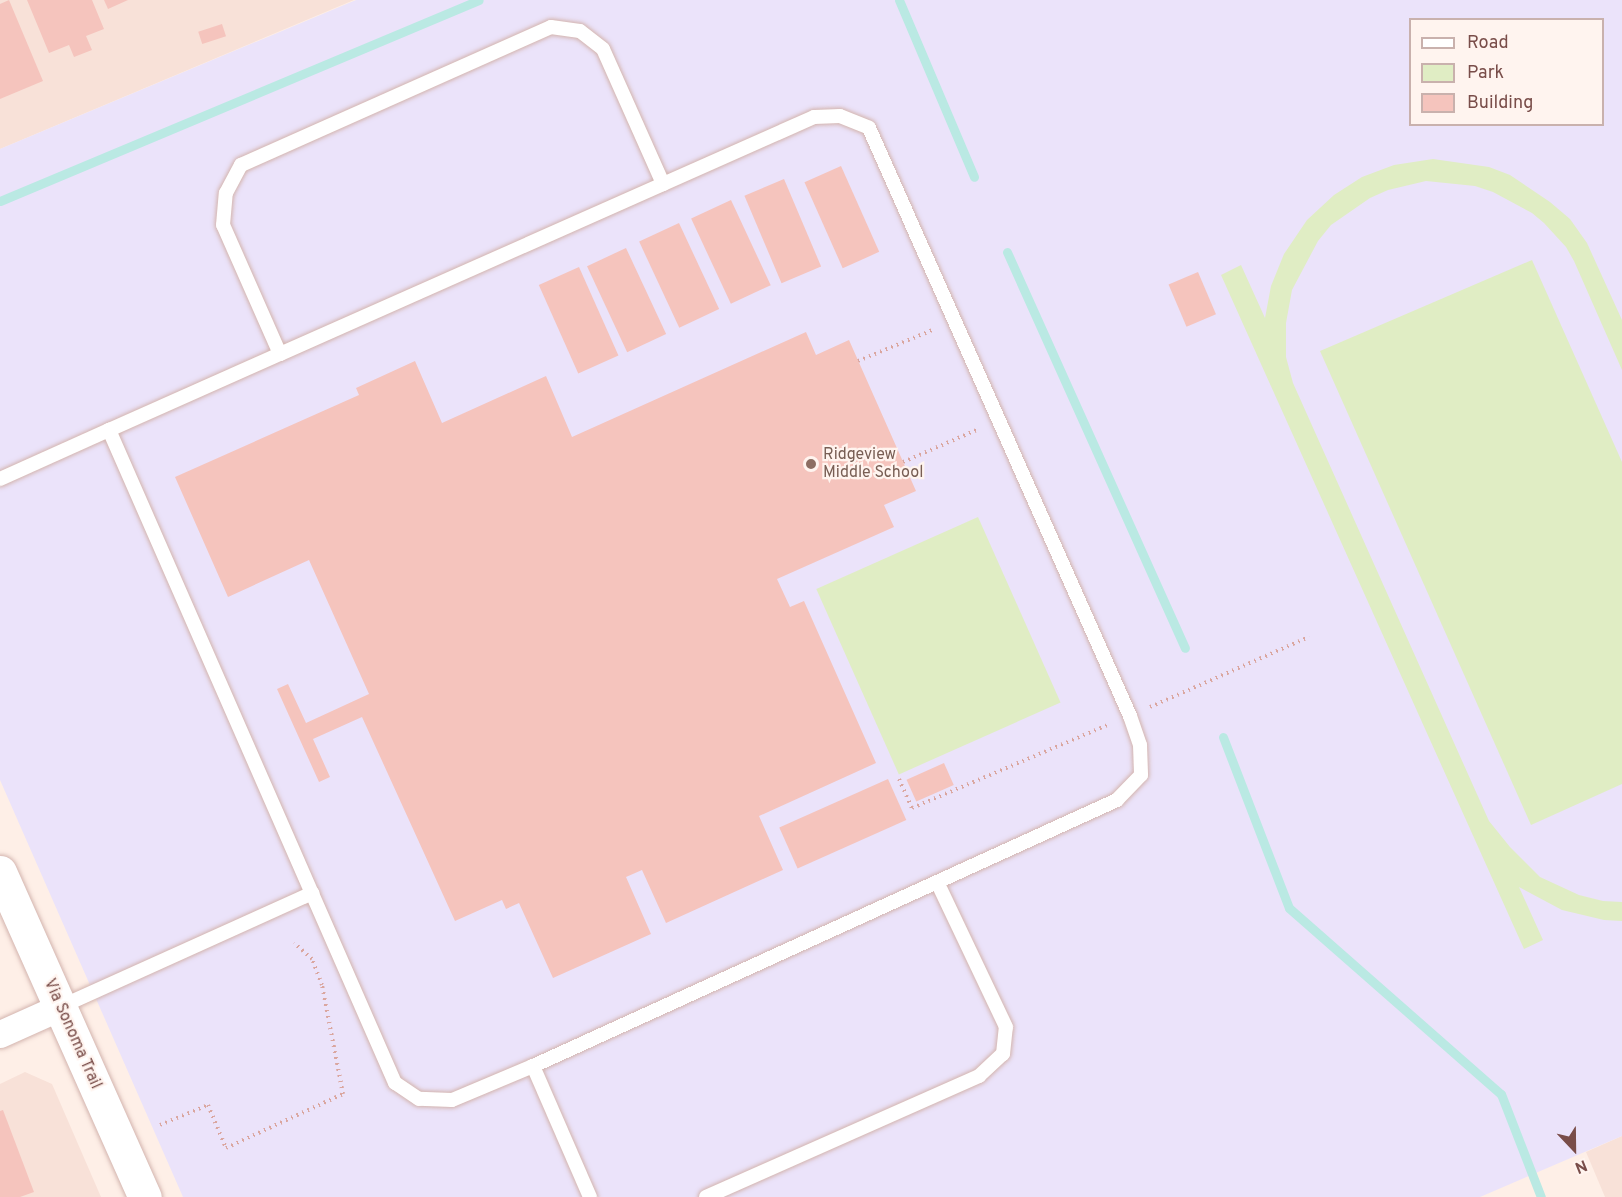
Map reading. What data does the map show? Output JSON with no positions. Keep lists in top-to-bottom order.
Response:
{
  "streets": {
    "street": ["Via Sonoma Trail"]
  },
  "places": ["Ridgeview Middle School"],
  "legend": ["Road", "Park", "Building"],
  "north": "bottom"
}
